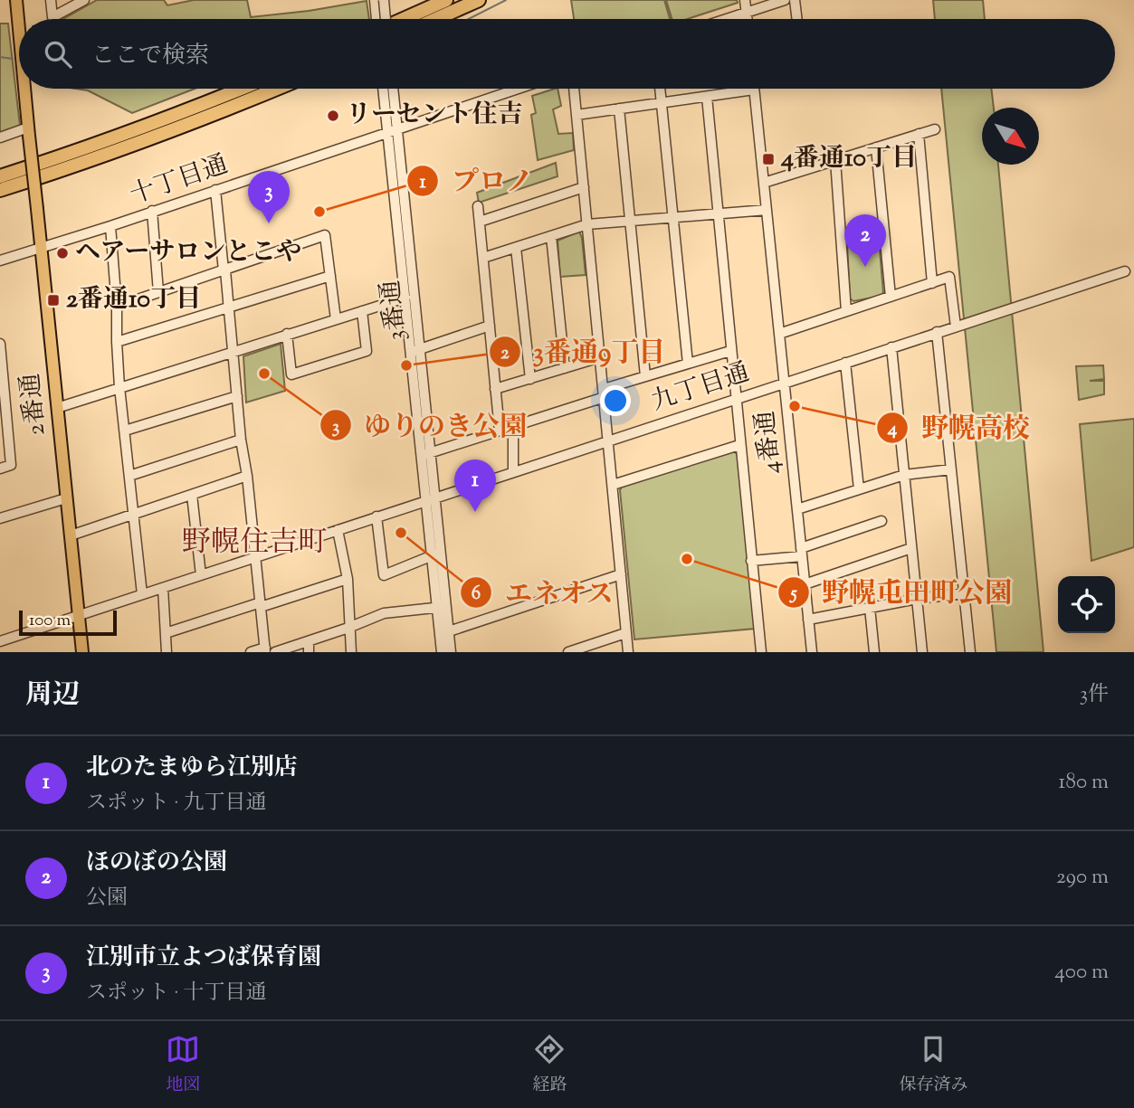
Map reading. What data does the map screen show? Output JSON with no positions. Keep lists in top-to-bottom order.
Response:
{
  "streets": {
    "main road": ["2番通"],
    "street": [
      "十丁目通",
      "3番通",
      "九丁目通",
      "4番通"
    ]
  },
  "crossings": [
    ["十丁目通", "3番通"],
    ["十丁目通", "2番通"],
    ["3番通", "九丁目通"],
    ["九丁目通", "2番通"],
    ["九丁目通", "4番通"]
  ],
  "districts": ["野幌住吉町"],
  "places": {
    "other": [
      "リーセント住吉",
      "プロノ",
      "ヘアーサロンとこや",
      "3番通9丁目",
      "ゆりのき公園",
      "野幌高校",
      "エネオス",
      "野幌屯田町公園"
    ],
    "transit": ["4番通10丁目", "2番通10丁目"]
  },
  "scale_bar": "100 m",
  "north": "bottom right",
  "page": {
    "search": "ここで検索",
    "pins": ["3", "2", "1"],
    "scale": "100 m",
    "heading": ["周辺", "3件"],
    "list": [
      {
        "mark": "1",
        "name": "北のたまゆら江別店",
        "note": "スポット · 九丁目通",
        "value": "180 m"
      },
      {
        "mark": "2",
        "name": "ほのぼの公園",
        "note": "公園",
        "value": "290 m"
      },
      {
        "mark": "3",
        "name": "江別市立よつば保育園",
        "note": "スポット · 十丁目通",
        "value": "400 m"
      }
    ],
    "nav": ["地図", "経路", "保存済み"]
  }
}
